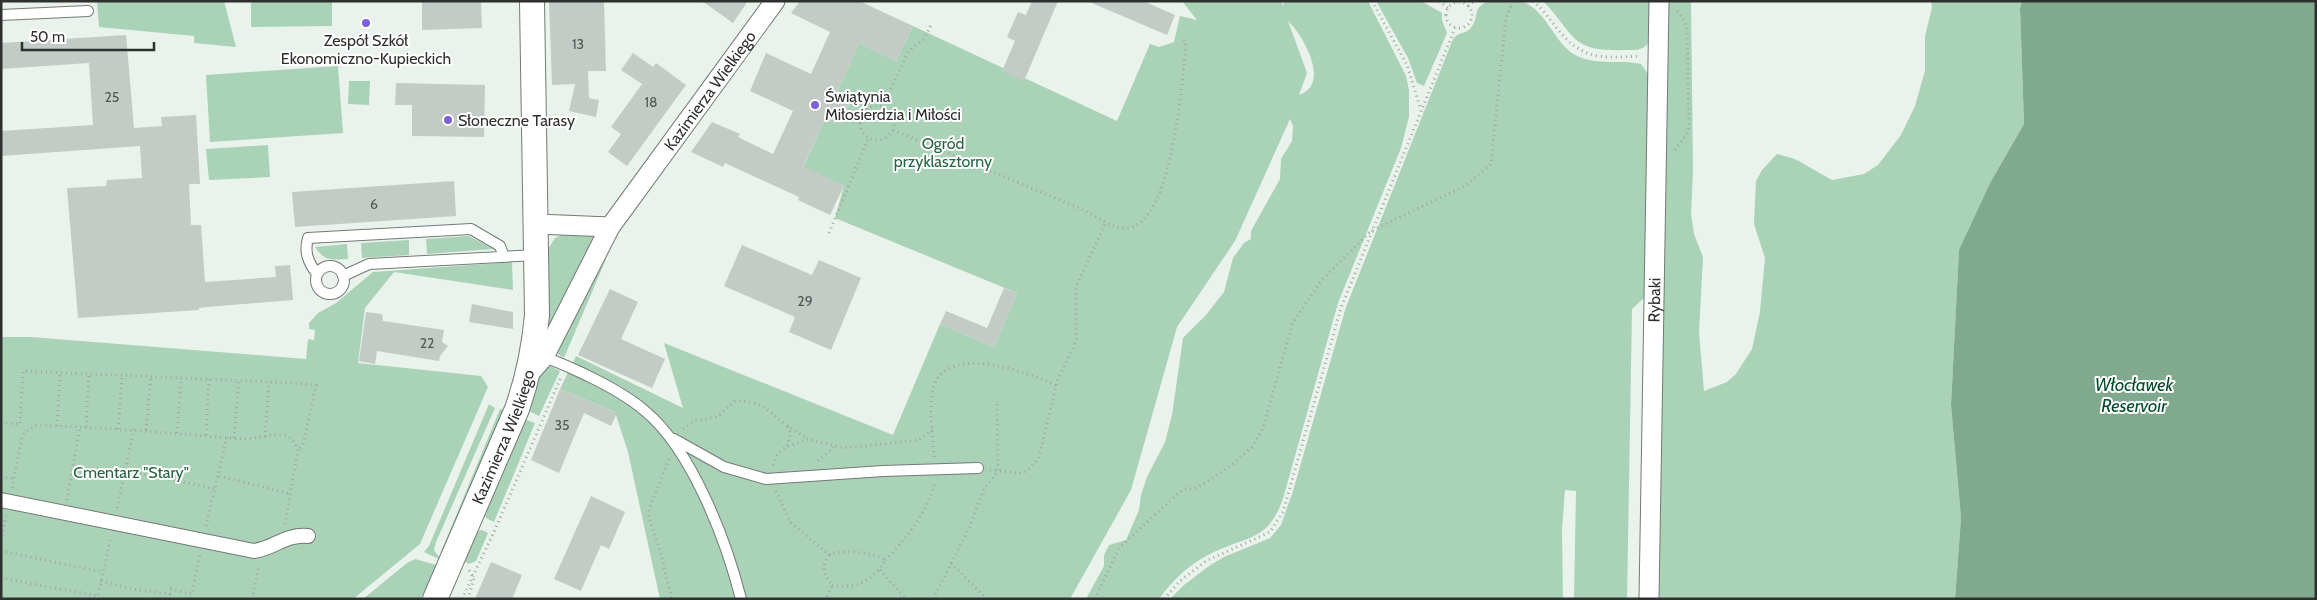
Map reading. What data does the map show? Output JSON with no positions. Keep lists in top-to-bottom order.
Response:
{
  "streets": {
    "street": ["Kazimierza Wielkiego", "Rybaki"]
  },
  "water": ["Włocławek Reservoir"],
  "parks": ["Ogród przyklasztorny", "Cmentarz \"Stary\""],
  "places": ["Zespół Szkół Ekonomiczno-Kupieckich", "Świątynia Miłosierdzia i Miłości", "Słoneczne Tarasy"],
  "house_numbers": [
    "13",
    "25",
    "18",
    "6",
    "29",
    "22",
    "35"
  ],
  "scale_bar": "50 m"
}
